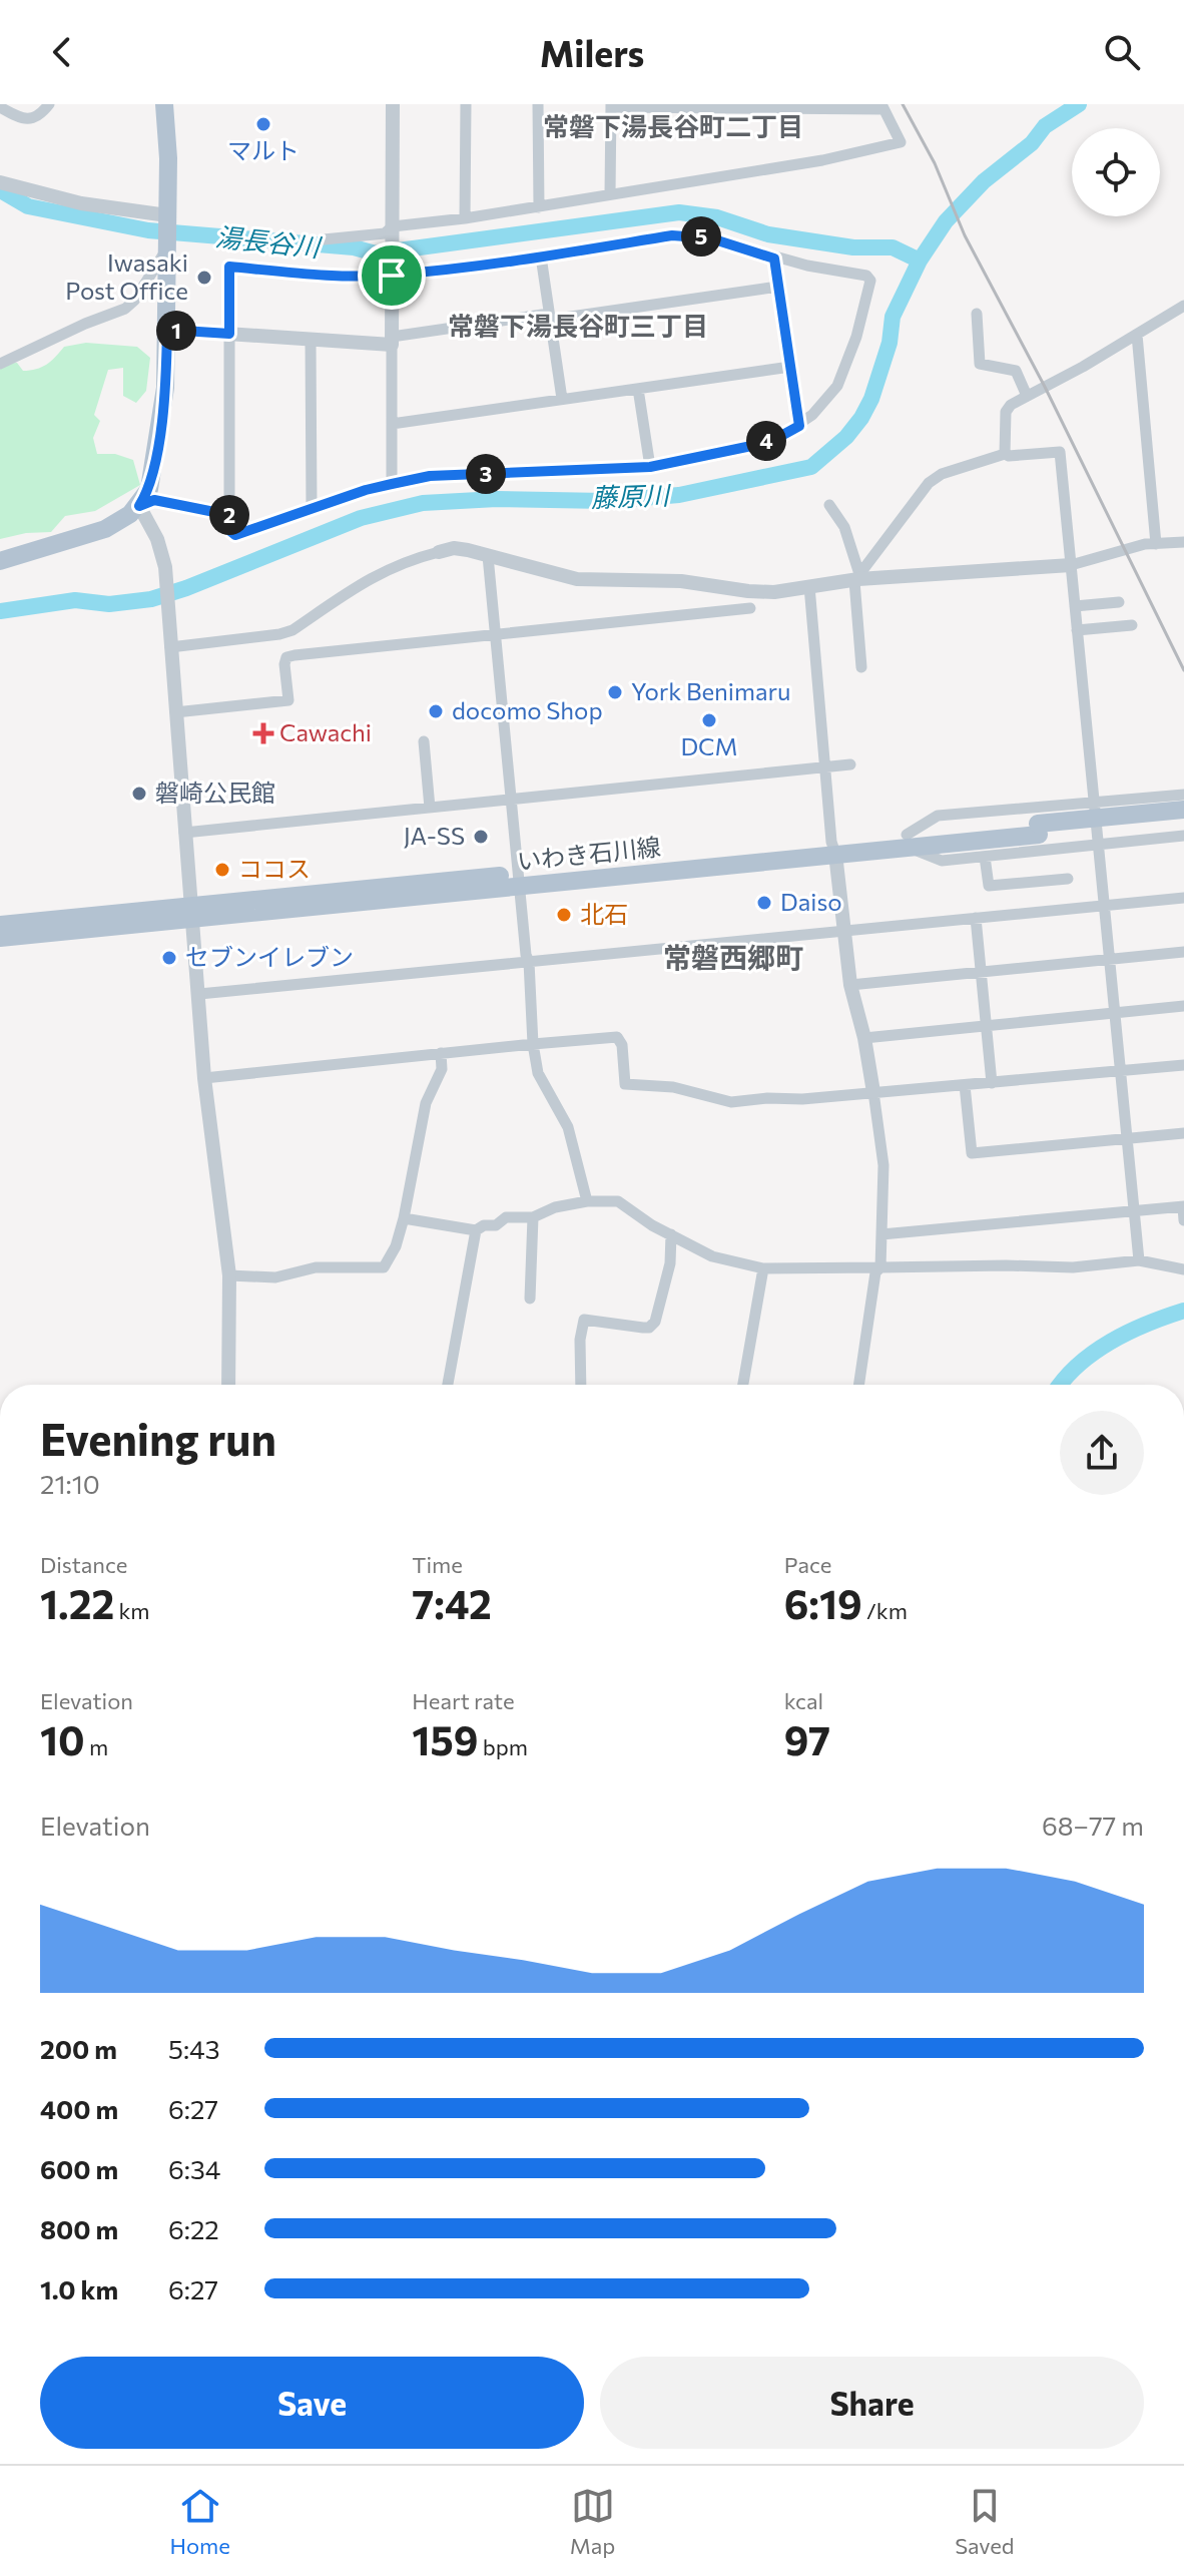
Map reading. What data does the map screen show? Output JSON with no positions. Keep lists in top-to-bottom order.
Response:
{
  "streets": {
    "main road": ["いわき石川線"]
  },
  "districts": ["常磐下湯長谷町二丁目", "常磐下湯長谷町三丁目", "常磐西郷町"],
  "water": ["湯長谷川", "藤原川"],
  "places": {
    "other": [
      "マルト",
      "Iwasaki Post Office",
      "York Benimaru",
      "docomo Shop",
      "DCM",
      "磐崎公民館",
      "JA-SS",
      "ココス",
      "Daiso",
      "北石",
      "セブンイレブン"
    ],
    "health": ["Cawachi"]
  },
  "page": {
    "header": "Milers",
    "pins": [
      "5",
      "1",
      "4",
      "3",
      "2"
    ],
    "heading": ["Evening run", "21:10"],
    "stats": [
      ["Distance", "1.22 km"],
      ["Time", "7:42"],
      ["Pace", "6:19 /km"],
      ["Elevation", "10 m"],
      ["Heart rate", "159 bpm"],
      ["kcal", "97"]
    ],
    "chart": ["Elevation", "68–77 m"],
    "list": [
      {
        "name": "200 m",
        "note": "5:43"
      },
      {
        "name": "400 m",
        "note": "6:27"
      },
      {
        "name": "600 m",
        "note": "6:34"
      },
      {
        "name": "800 m",
        "note": "6:22"
      },
      {
        "name": "1.0 km",
        "note": "6:27"
      }
    ],
    "buttons": ["Save", "Share"],
    "tabs": ["Home", "Map", "Saved"]
  }
}
